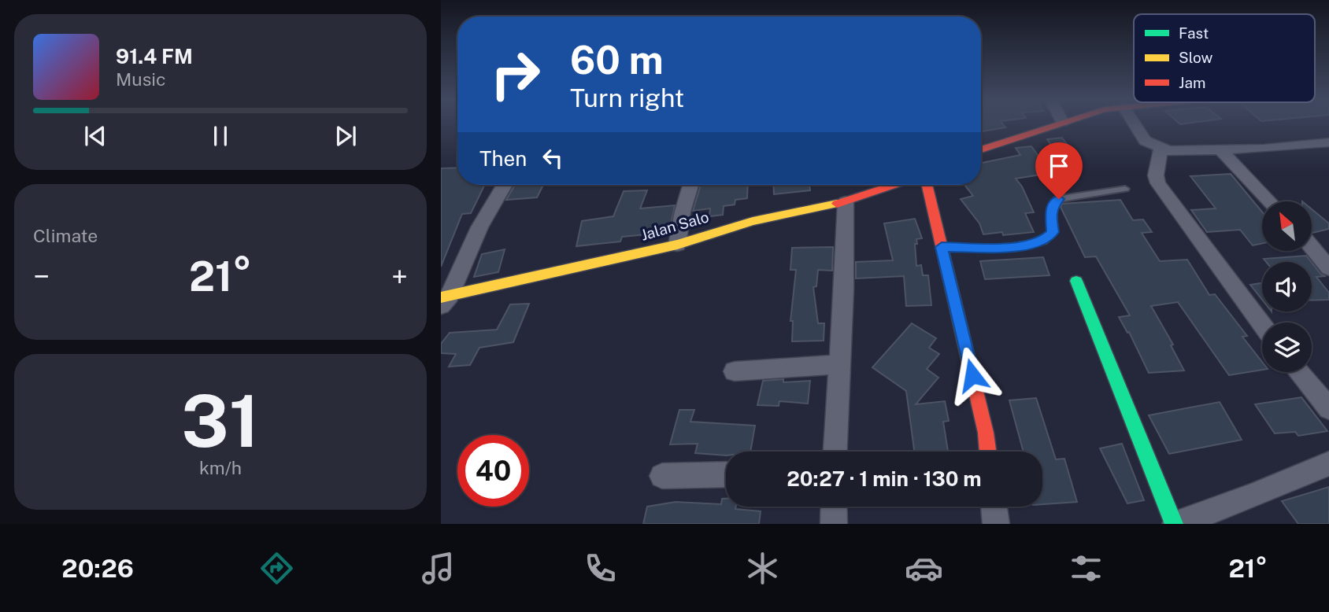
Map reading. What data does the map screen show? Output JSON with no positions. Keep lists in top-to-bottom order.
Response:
{
  "streets": {
    "street": ["Jalan Salo"]
  },
  "legend": ["Fast", "Slow", "Jam"],
  "north": "top left",
  "page": {
    "turn": ["60 m", "Turn right"],
    "song": ["91.4 FM", "Music"],
    "then": "Then",
    "tile": [
      "Climate",
      ["31", "km/h"]
    ],
    "heat": ["−", "21°", "+"],
    "limit": "40",
    "trip": "20:27 · 1 min · 130 m",
    "tabs": ["20:26", "21°"]
  }
}
